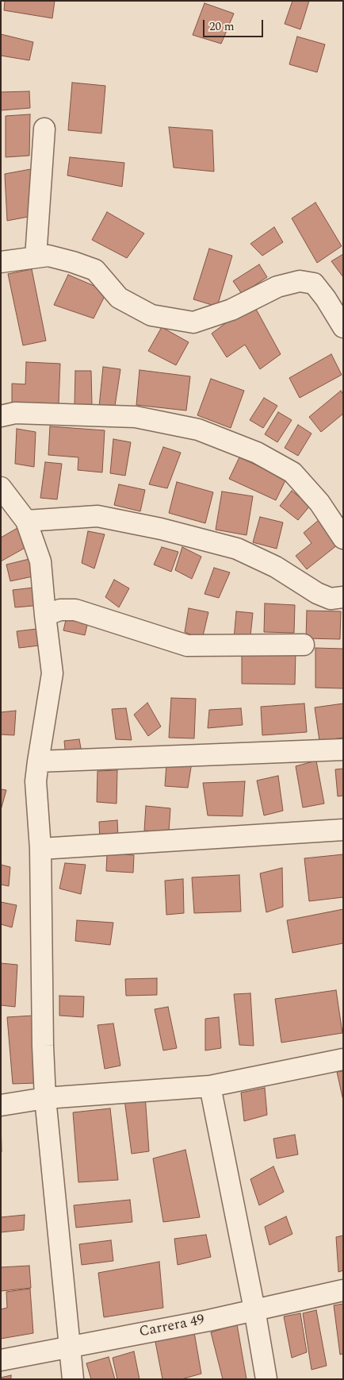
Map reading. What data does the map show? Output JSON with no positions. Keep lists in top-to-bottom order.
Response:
{
  "streets": {
    "street": ["Carrera 49"]
  },
  "scale_bar": "20 m"
}
